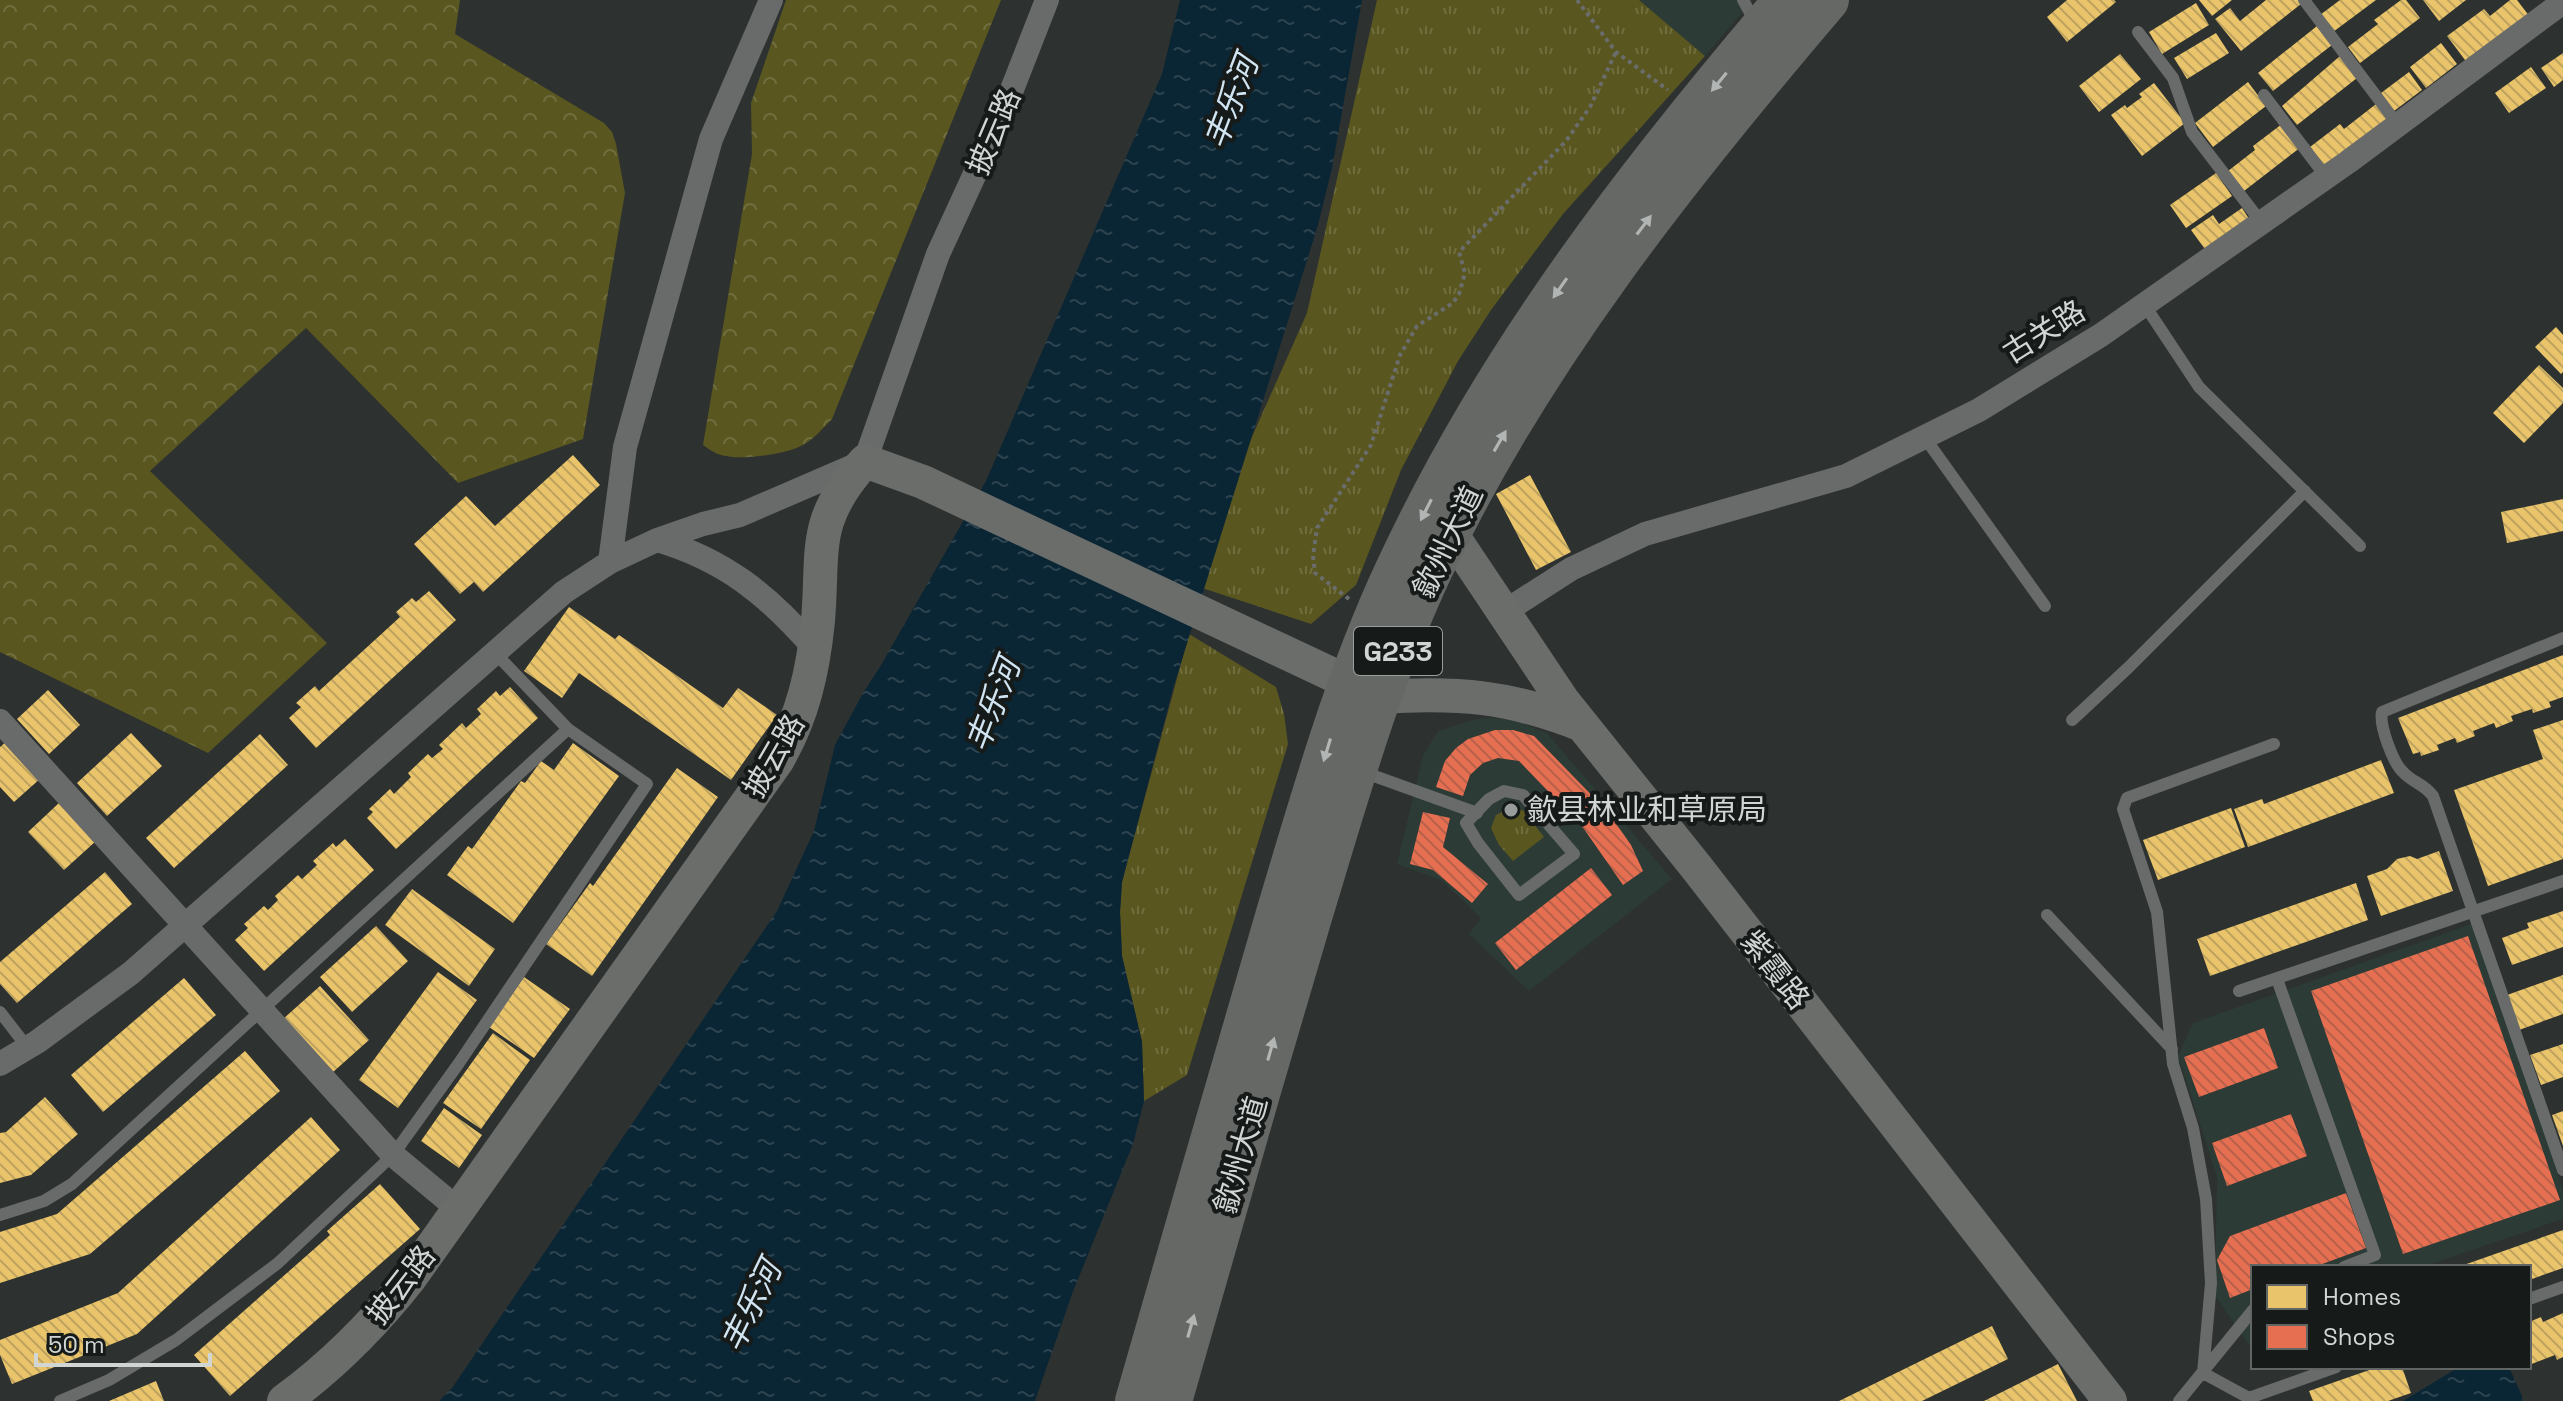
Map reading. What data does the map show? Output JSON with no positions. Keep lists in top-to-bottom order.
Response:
{
  "streets": {
    "highway": ["歙州大道", "G233"],
    "street": ["披云路", "古关路", "紫霞路"]
  },
  "crossings": [
    ["古关路", "紫霞路"],
    ["歙州大道", "紫霞路"]
  ],
  "water": ["丰乐河"],
  "places": ["歙县林业和草原局"],
  "legend": ["Homes", "Shops"],
  "scale_bar": "50 m"
}
